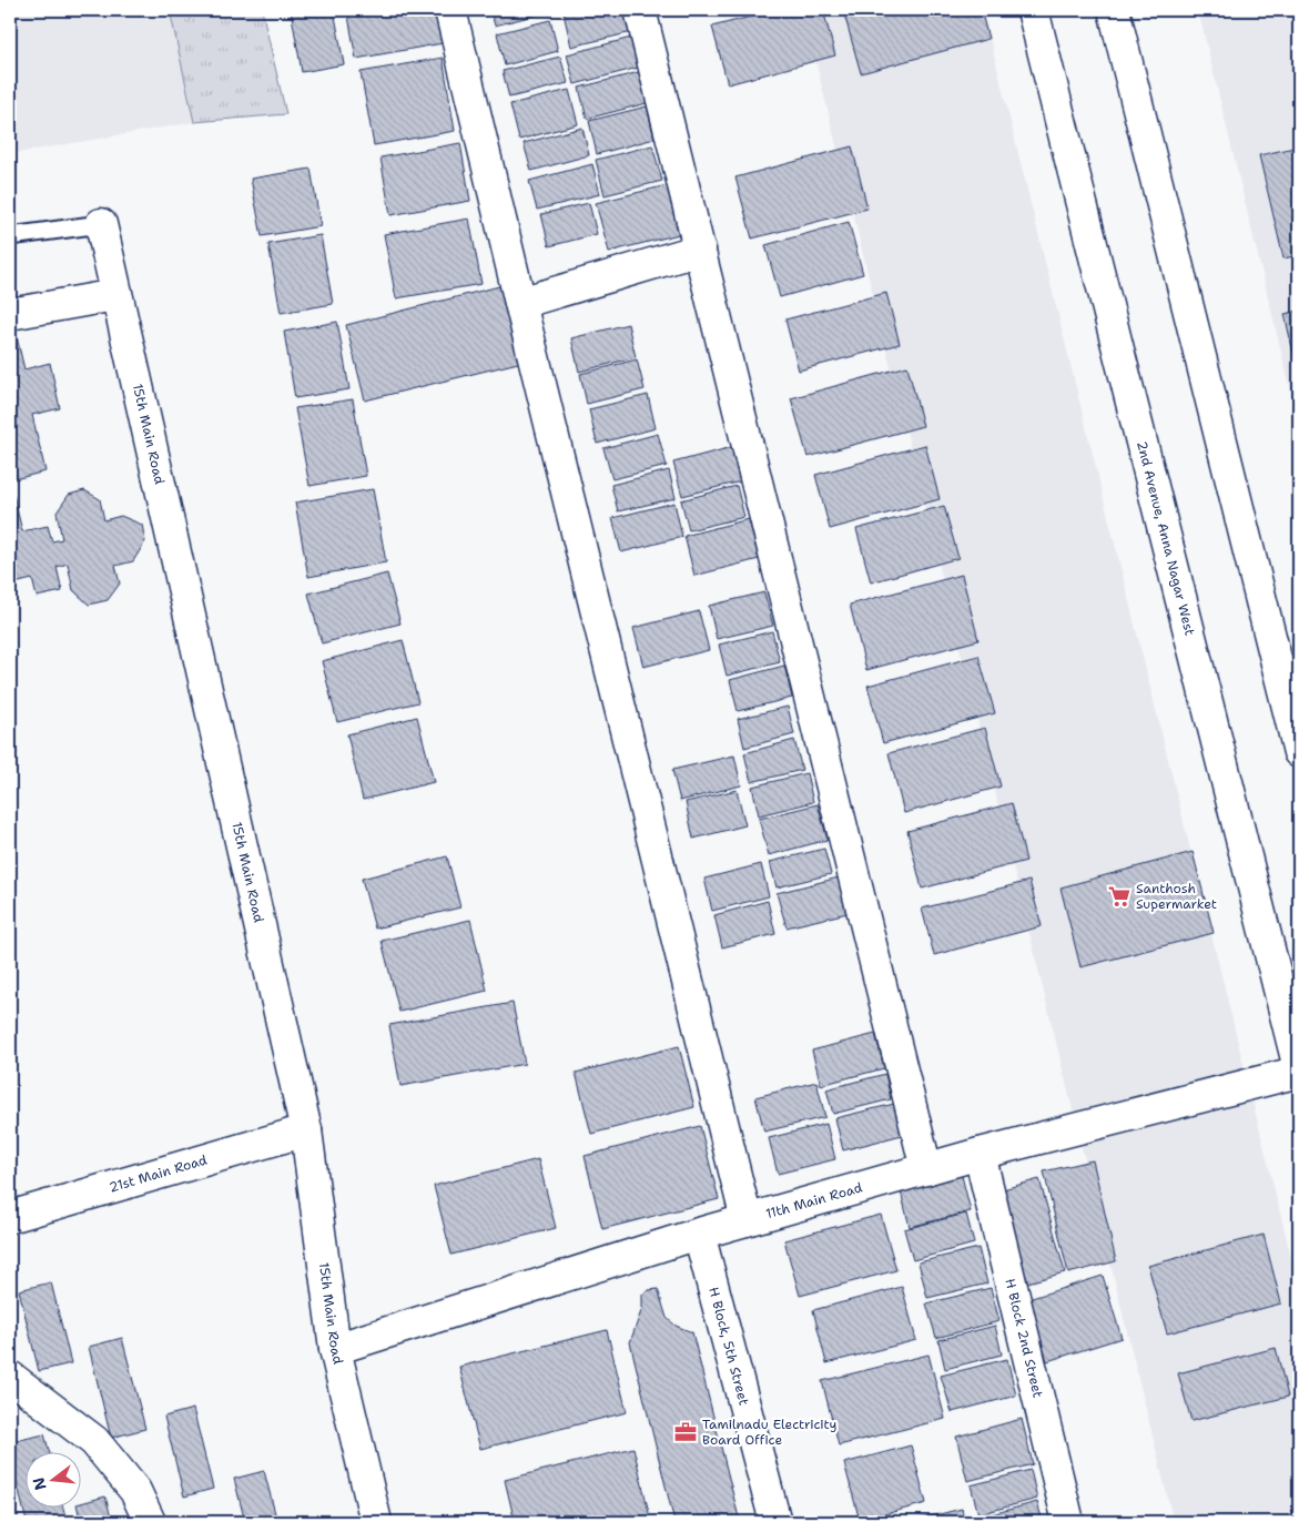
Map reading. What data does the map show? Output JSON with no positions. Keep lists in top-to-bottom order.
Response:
{
  "streets": {
    "street": [
      "15th Main Road",
      "2nd Avenue, Anna Nagar West",
      "21st Main Road",
      "11th Main Road",
      "H Block 2nd Street",
      "H Block, 5th Street"
    ]
  },
  "crossings": [
    ["15th Main Road", "21st Main Road"],
    ["15th Main Road", "11th Main Road"],
    ["2nd Avenue, Anna Nagar West", "11th Main Road"],
    ["11th Main Road", "H Block 2nd Street"],
    ["11th Main Road", "H Block, 5th Street"]
  ],
  "places": {
    "supermarket": ["Santhosh Supermarket"],
    "office": ["Tamilnadu Electricity Board Office"]
  },
  "north": "left"
}
